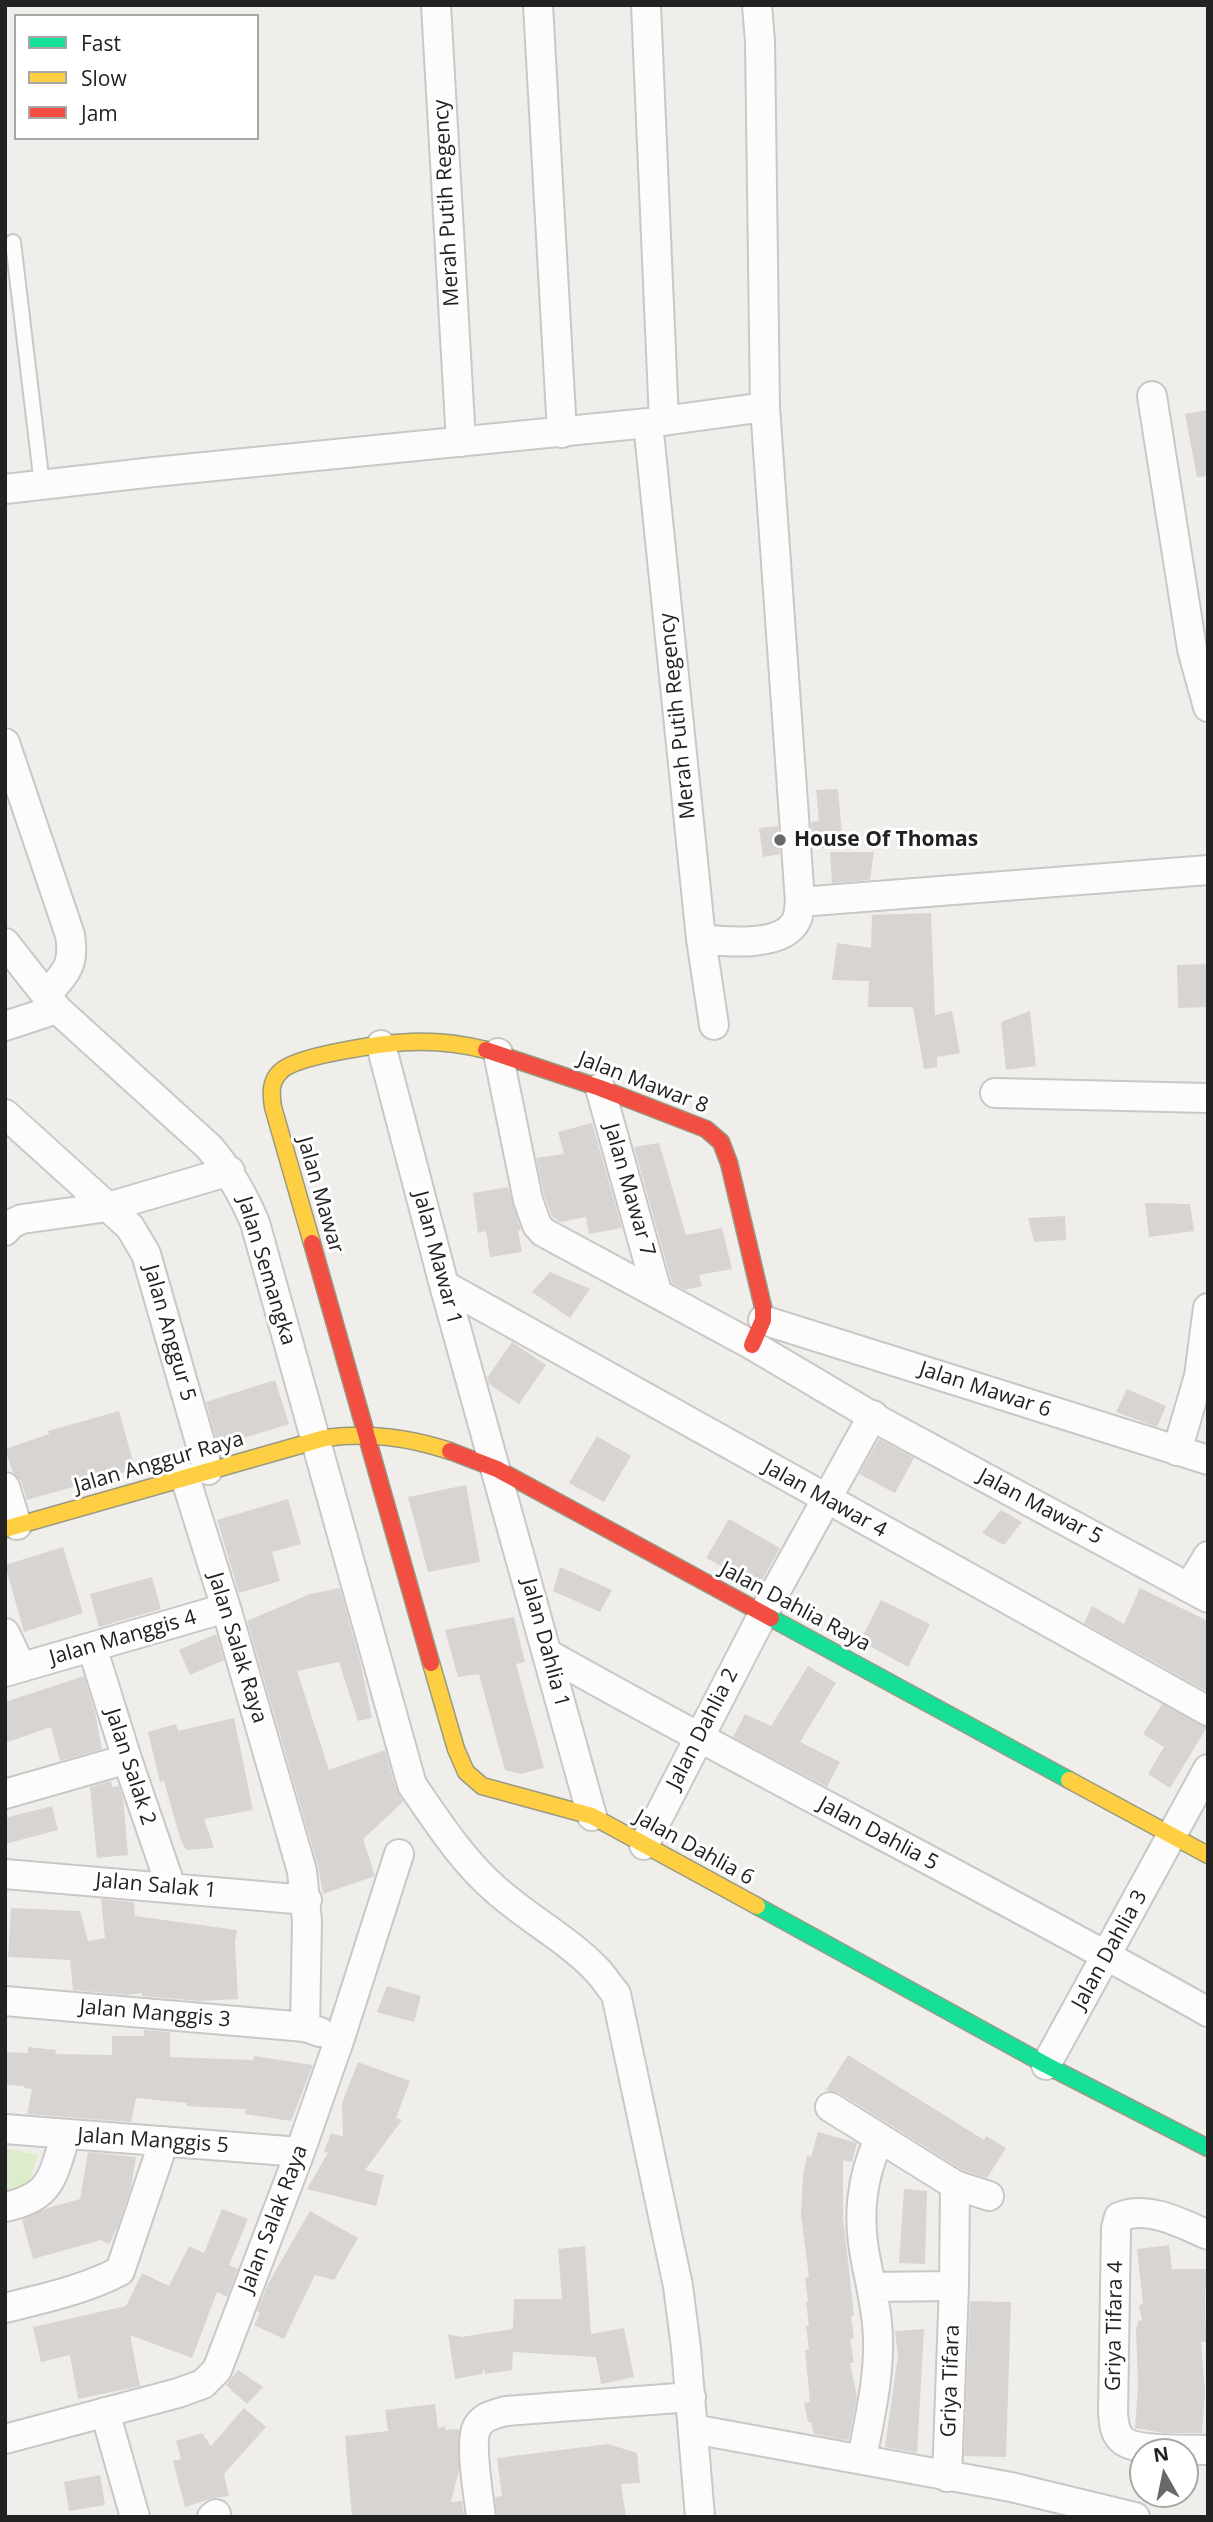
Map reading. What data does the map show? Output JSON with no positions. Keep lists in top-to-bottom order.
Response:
{
  "streets": {
    "street": [
      "Merah Putih Regency",
      "Jalan Mawar 8",
      "Jalan Mawar 7",
      "Jalan Mawar",
      "Jalan Mawar 1",
      "Jalan Semangka",
      "Jalan Anggur 5",
      "Jalan Mawar 6",
      "Jalan Anggur Raya",
      "Jalan Mawar 4",
      "Jalan Mawar 5",
      "Jalan Dahlia Raya",
      "Jalan Manggis 4",
      "Jalan Dahlia 1",
      "Jalan Salak Raya",
      "Jalan Dahlia 2",
      "Jalan Salak 2",
      "Jalan Dahlia 5",
      "Jalan Dahlia 6",
      "Jalan Salak 1",
      "Jalan Dahlia 3",
      "Jalan Manggis 3",
      "Jalan Manggis 5",
      "Griya Tifara 4",
      "Griya Tifara"
    ]
  },
  "crossings": [
    ["Jalan Mawar 8", "Jalan Mawar 7"],
    ["Jalan Mawar 8", "Jalan Mawar"],
    ["Jalan Mawar 8", "Jalan Mawar 1"],
    ["Jalan Mawar 8", "Jalan Mawar 6"],
    ["Jalan Mawar 8", "Jalan Mawar 5"],
    ["Jalan Mawar", "Jalan Mawar 1"],
    ["Jalan Mawar", "Jalan Anggur Raya"],
    ["Jalan Mawar", "Jalan Dahlia Raya"],
    ["Jalan Mawar", "Jalan Dahlia 6"],
    ["Jalan Mawar 1", "Jalan Mawar 4"],
    ["Jalan Mawar 1", "Jalan Dahlia Raya"],
    ["Jalan Mawar 1", "Jalan Dahlia 1"],
    ["Jalan Semangka", "Jalan Anggur Raya"],
    ["Jalan Anggur 5", "Jalan Anggur Raya"],
    ["Jalan Anggur 5", "Jalan Salak Raya"],
    ["Jalan Mawar 6", "Jalan Mawar 5"],
    ["Jalan Anggur Raya", "Jalan Dahlia Raya"],
    ["Jalan Anggur Raya", "Jalan Salak Raya"],
    ["Jalan Anggur Raya", "Jalan Dahlia 6"],
    ["Jalan Mawar 4", "Jalan Dahlia 2"],
    ["Jalan Mawar 5", "Jalan Dahlia 2"],
    ["Jalan Dahlia Raya", "Jalan Dahlia 1"],
    ["Jalan Dahlia Raya", "Jalan Dahlia 2"],
    ["Jalan Dahlia Raya", "Jalan Dahlia 6"],
    ["Jalan Dahlia Raya", "Jalan Dahlia 3"],
    ["Jalan Manggis 4", "Jalan Salak Raya"],
    ["Jalan Manggis 4", "Jalan Salak 2"],
    ["Jalan Dahlia 1", "Jalan Dahlia 5"],
    ["Jalan Dahlia 1", "Jalan Dahlia 6"],
    ["Jalan Salak Raya", "Jalan Salak 1"],
    ["Jalan Salak Raya", "Jalan Manggis 3"],
    ["Jalan Salak Raya", "Jalan Manggis 5"],
    ["Jalan Dahlia 2", "Jalan Dahlia 5"],
    ["Jalan Dahlia 2", "Jalan Dahlia 6"],
    ["Jalan Salak 2", "Jalan Salak 1"],
    ["Jalan Dahlia 5", "Jalan Dahlia 3"],
    ["Jalan Dahlia 6", "Jalan Dahlia 3"]
  ],
  "places": ["House Of Thomas"],
  "legend": ["Fast", "Slow", "Jam"],
  "north": "top"
}
